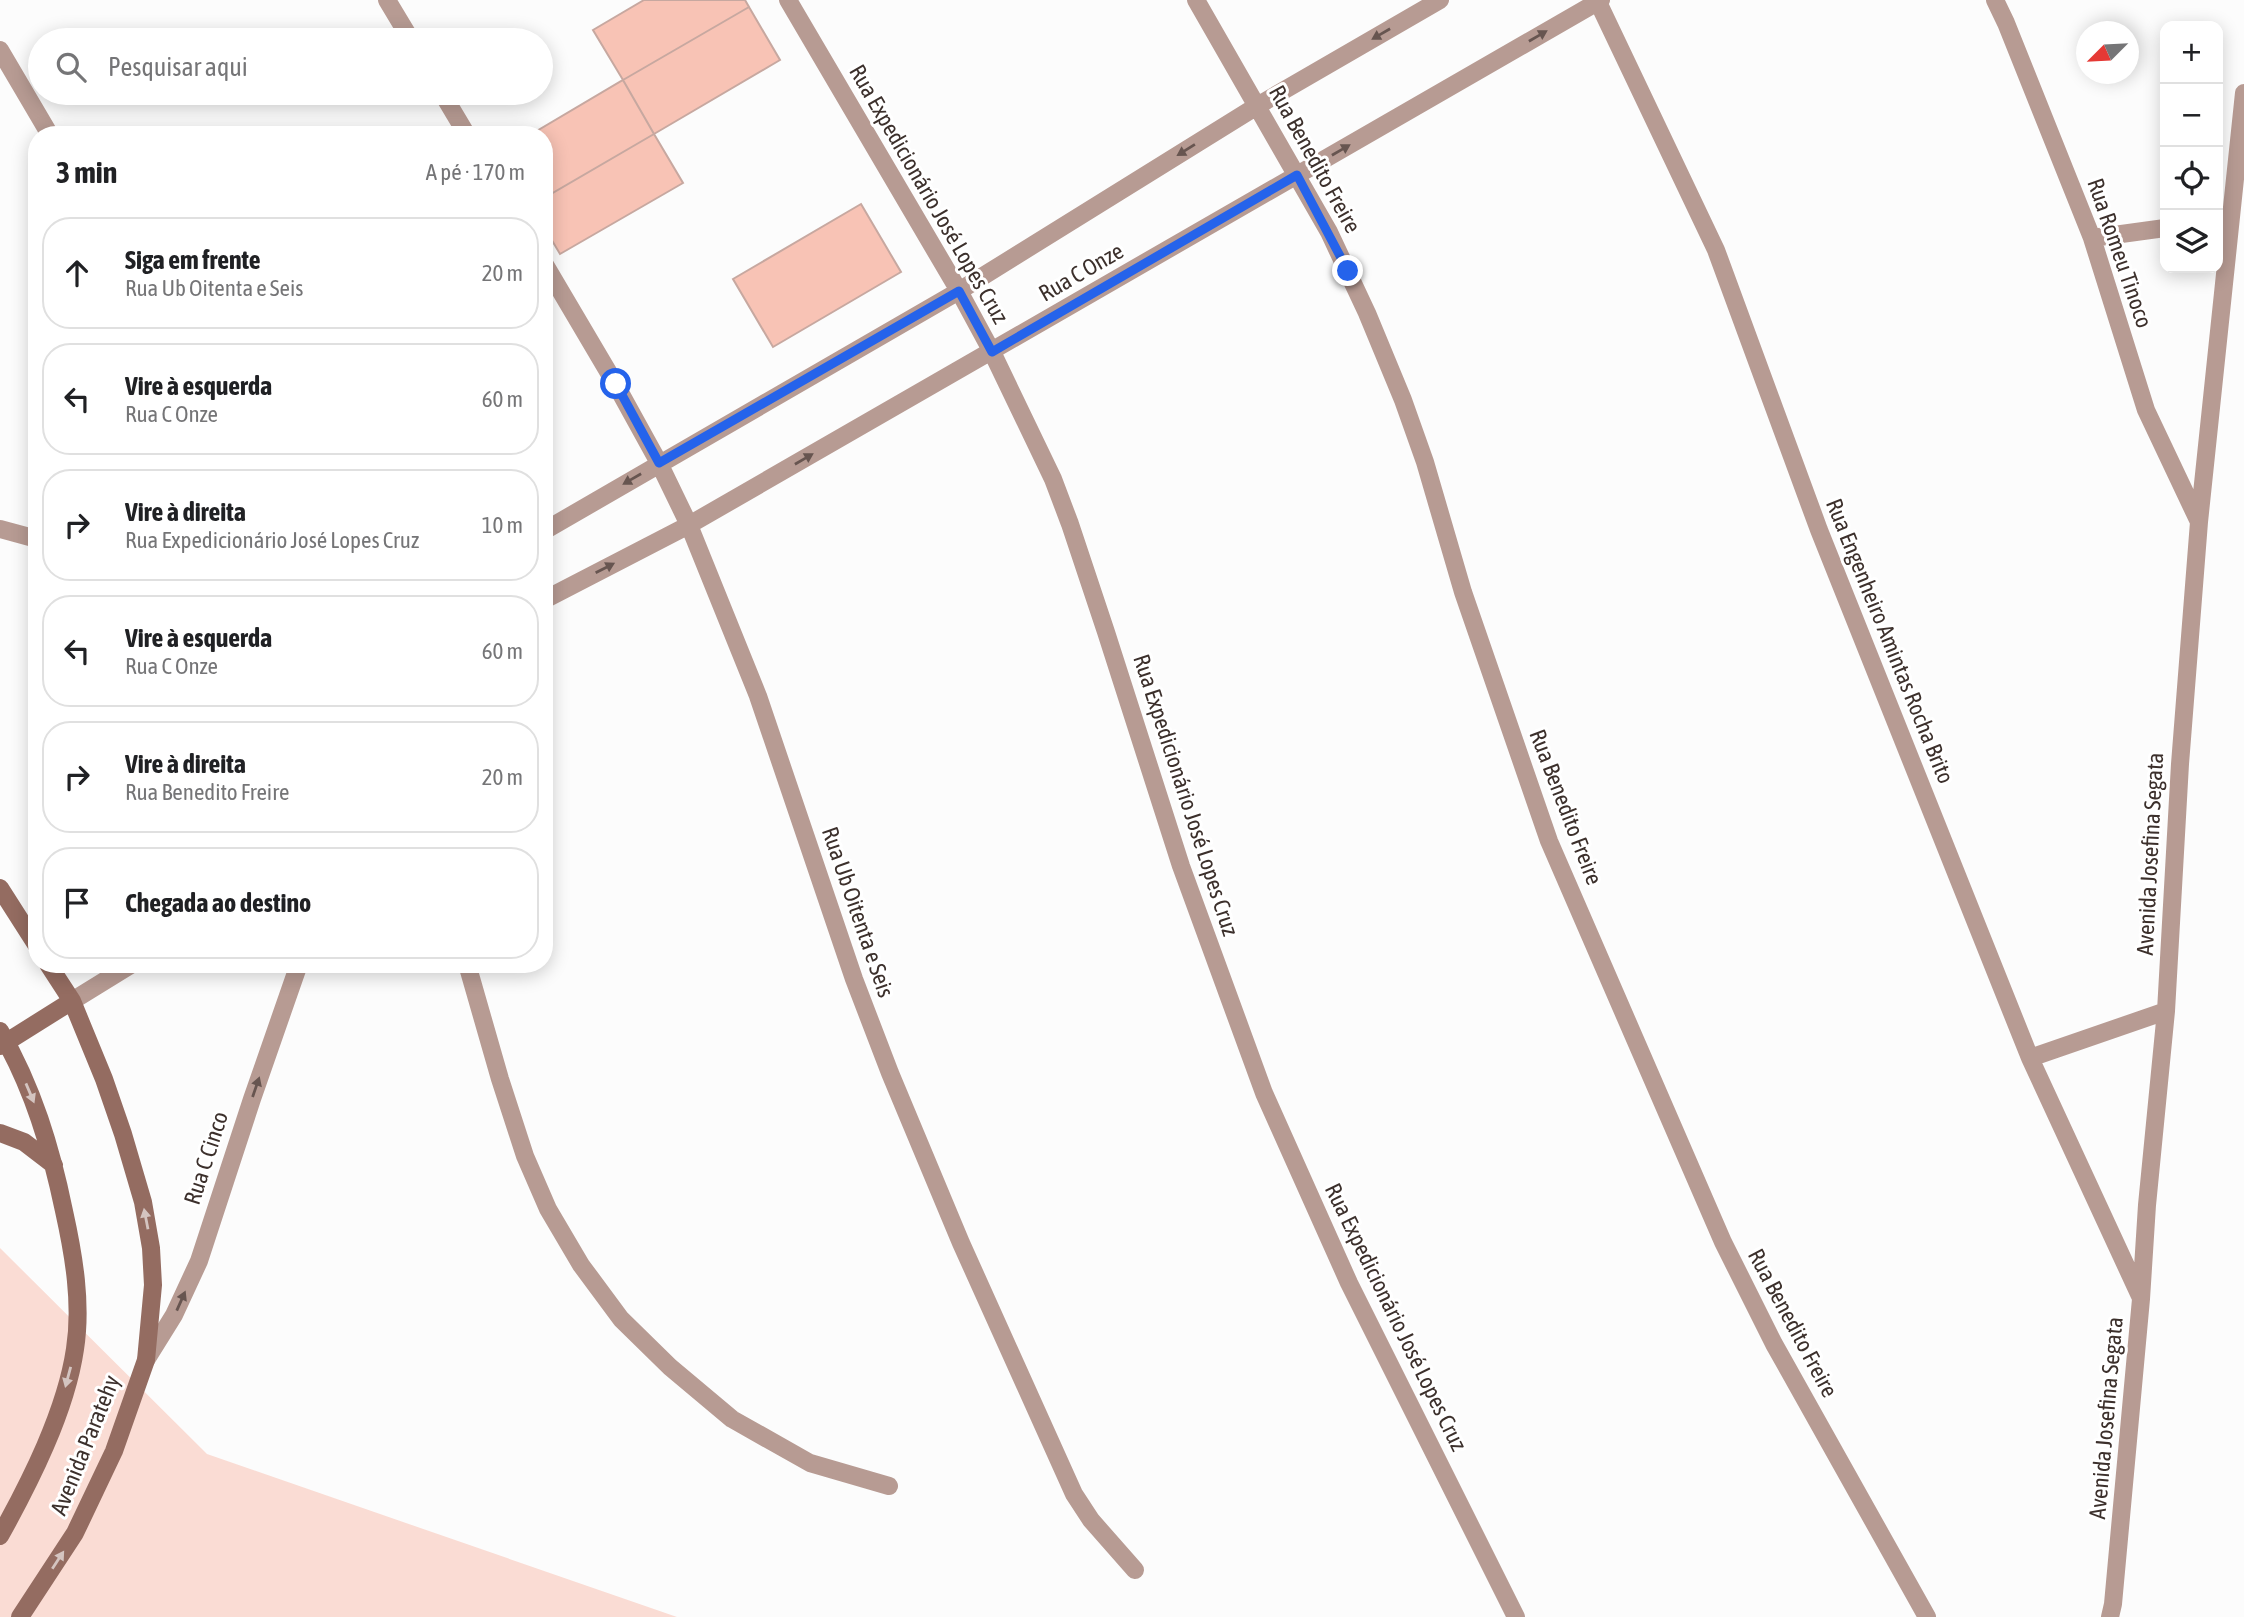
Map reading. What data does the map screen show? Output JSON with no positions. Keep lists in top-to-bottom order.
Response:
{
  "streets": {
    "street": [
      "Rua Benedito Freire",
      "Rua Expedicionário José Lopes Cruz",
      "Rua Romeu Tinoco",
      "Rua C Onze",
      "Rua Engenheiro Amintas Rocha Brito",
      "Avenida Josefina Segata",
      "Rua Ub Oitenta e Seis",
      "Rua C Cinco",
      "Avenida Paratehy"
    ]
  },
  "crossings": [
    ["Rua Benedito Freire", "Rua C Onze"],
    ["Rua Expedicionário José Lopes Cruz", "Rua C Onze"],
    ["Rua Romeu Tinoco", "Avenida Josefina Segata"],
    ["Rua C Onze", "Rua Engenheiro Amintas Rocha Brito"],
    ["Rua C Onze", "Rua Ub Oitenta e Seis"],
    ["Rua Engenheiro Amintas Rocha Brito", "Avenida Josefina Segata"],
    ["Rua C Cinco", "Avenida Paratehy"]
  ],
  "one_way": ["Rua C Cinco"],
  "north": "bottom left",
  "page": {
    "map_buttons": ["+", "−"],
    "search": "Pesquisar aqui",
    "heading": ["3 min", "A pé · 170 m"],
    "list": [
      ["Siga em frente", "Rua Ub Oitenta e Seis", "20 m"],
      ["Vire à esquerda", "Rua C Onze", "60 m"],
      ["Vire à direita", "Rua Expedicionário José Lopes Cruz", "10 m"],
      ["Vire à esquerda", "Rua C Onze", "60 m"],
      ["Vire à direita", "Rua Benedito Freire", "20 m"],
      "Chegada ao destino"
    ]
  }
}
